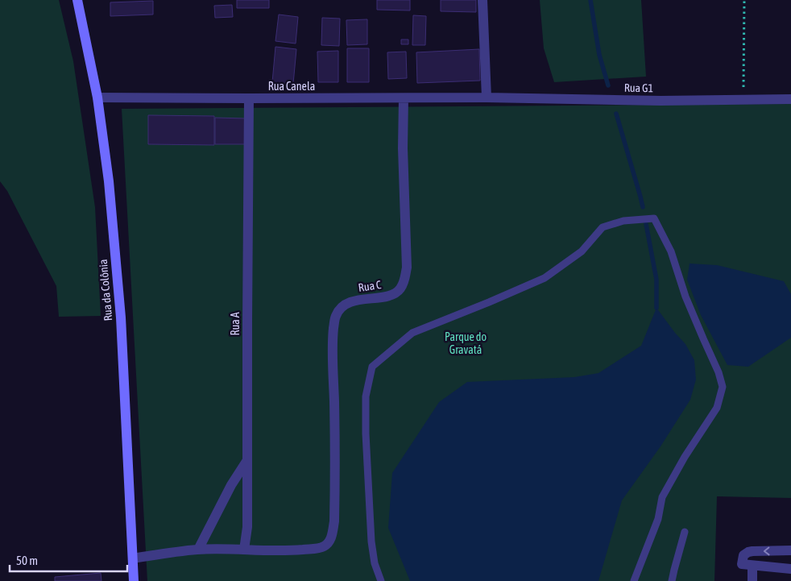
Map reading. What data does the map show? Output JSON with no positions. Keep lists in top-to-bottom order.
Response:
{
  "streets": {
    "main road": ["Rua da Colônia"],
    "street": [
      "Rua Canela",
      "Rua G1",
      "Rua C",
      "Rua A"
    ]
  },
  "crossings": [
    ["Rua Canela", "Rua G1"],
    ["Rua Canela", "Rua C"],
    ["Rua Canela", "Rua da Colônia"],
    ["Rua Canela", "Rua A"],
    ["Rua C", "Rua A"]
  ],
  "parks": ["Parque do Gravatá"],
  "scale_bar": "50 m"
}
